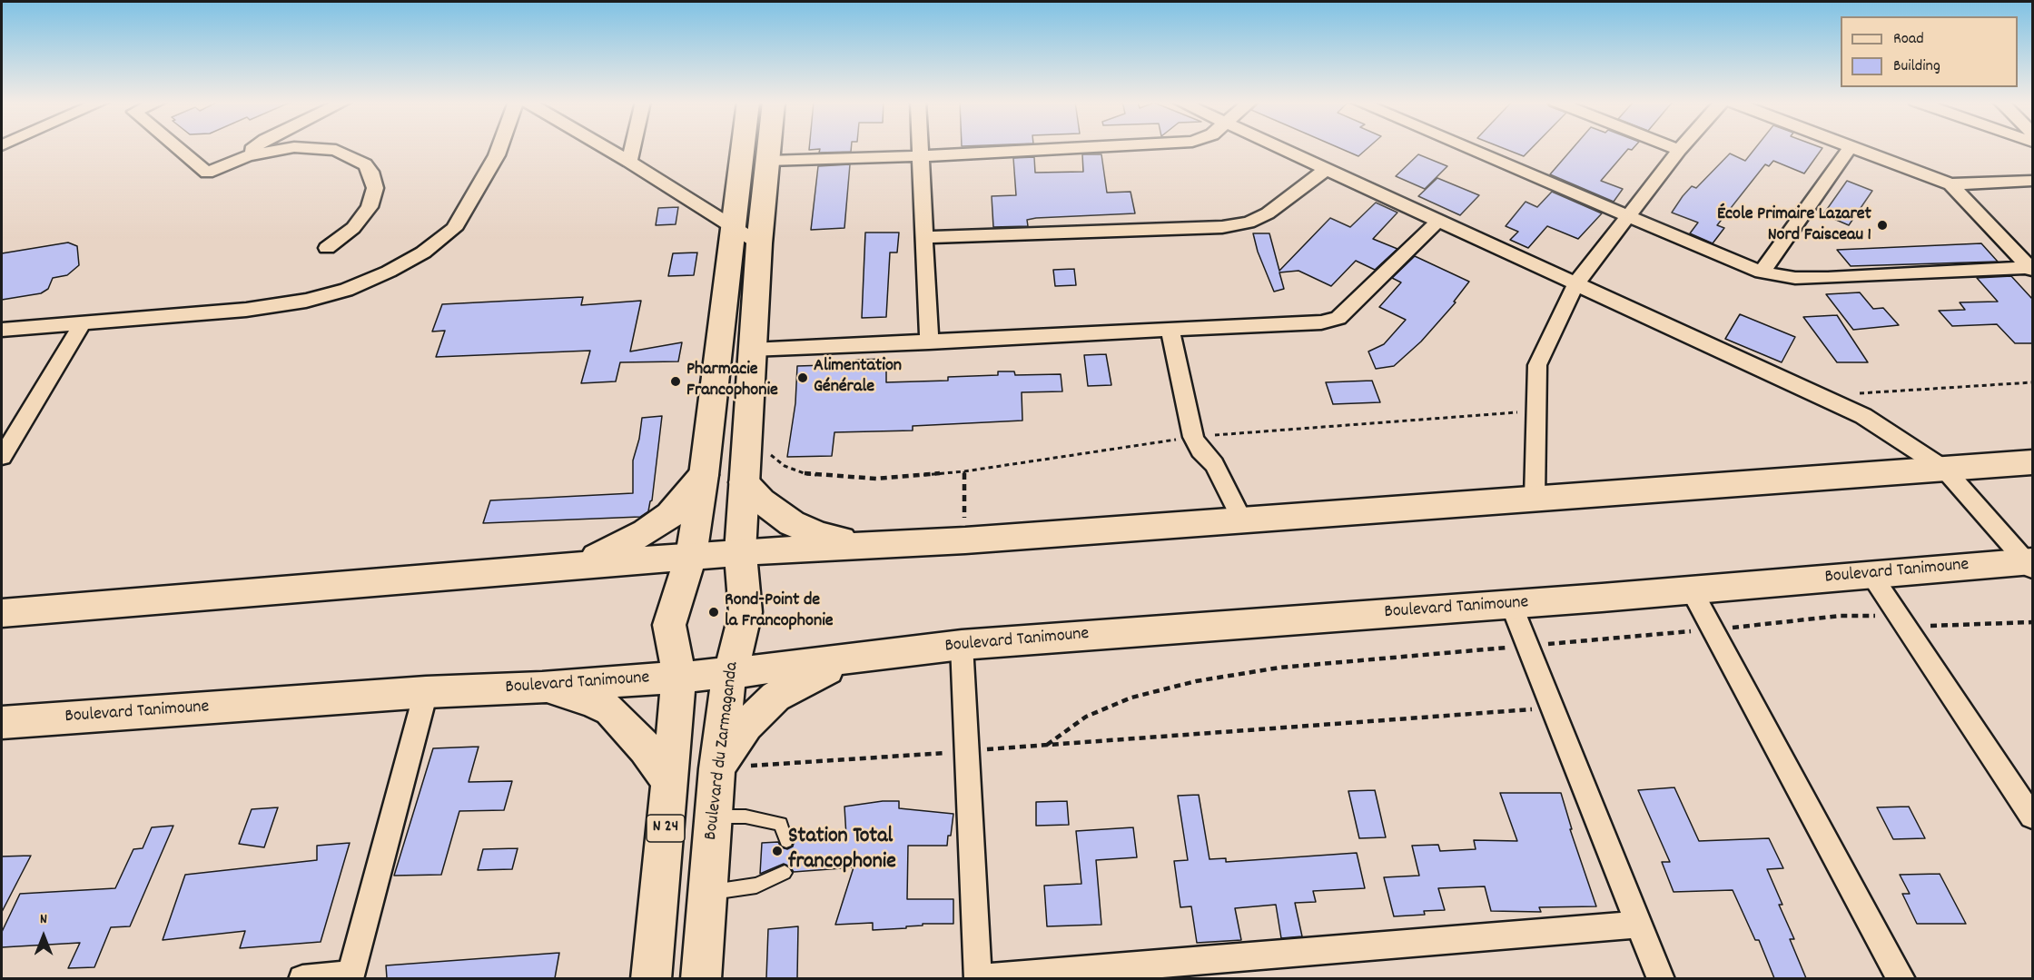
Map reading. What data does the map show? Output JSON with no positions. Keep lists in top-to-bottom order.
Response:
{
  "streets": {
    "main road": ["Boulevard Tanimoune", "Boulevard du Zarmaganda", "N 24"]
  },
  "crossings": [
    ["Boulevard Tanimoune", "Boulevard du Zarmaganda"],
    ["Boulevard Tanimoune", "N 24"]
  ],
  "places": [
    "École Primaire Lazaret Nord Faisceau 1",
    "Alimentation Générale",
    "Pharmacie Francophonie",
    "Rond-Point de la Francophonie",
    "Station Total francophonie"
  ],
  "legend": ["Road", "Building"],
  "north": "top"
}
